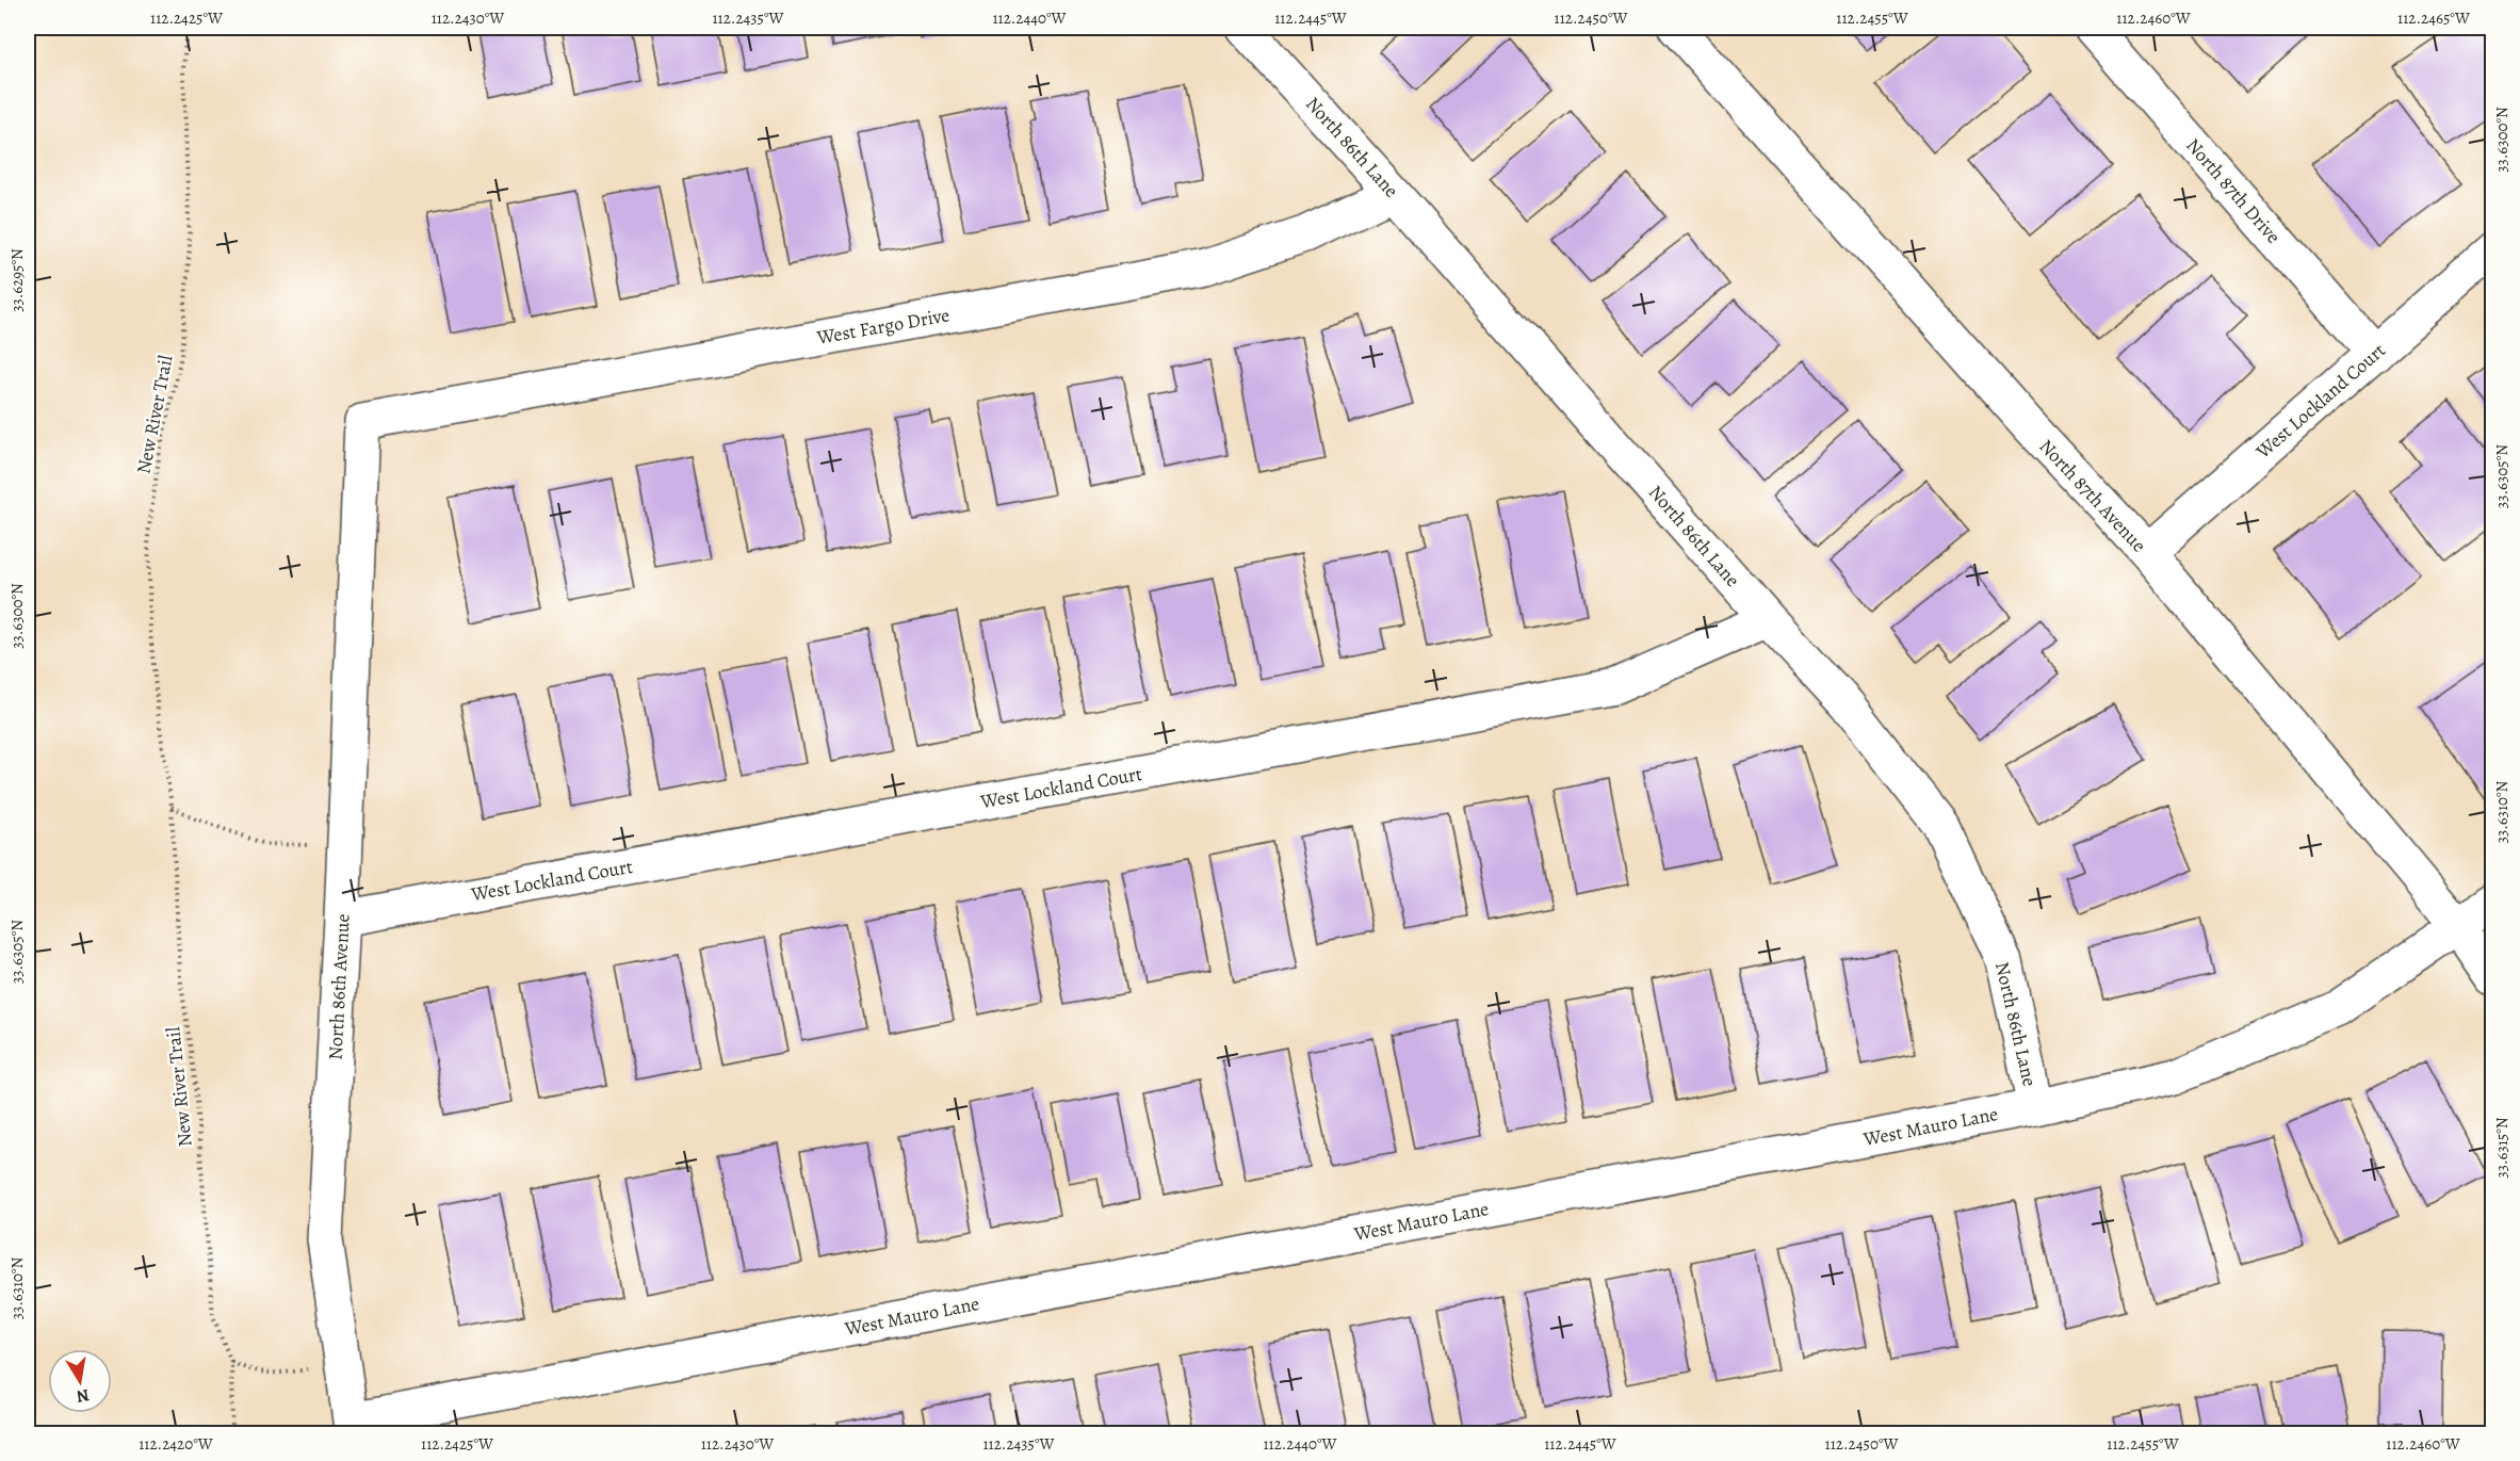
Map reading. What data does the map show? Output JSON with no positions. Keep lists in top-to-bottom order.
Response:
{
  "streets": {
    "street": [
      "North 86th Lane",
      "North 87th Drive",
      "West Fargo Drive",
      "West Lockland Court",
      "North 87th Avenue",
      "North 86th Avenue",
      "West Mauro Lane"
    ],
    "path": ["New River Trail"]
  },
  "crossings": [
    ["North 86th Lane", "West Fargo Drive"],
    ["North 86th Lane", "West Lockland Court"],
    ["North 86th Lane", "West Mauro Lane"],
    ["North 87th Drive", "West Lockland Court"],
    ["West Fargo Drive", "North 86th Avenue"],
    ["West Lockland Court", "North 87th Avenue"],
    ["West Lockland Court", "North 86th Avenue"],
    ["North 87th Avenue", "West Mauro Lane"],
    ["North 86th Avenue", "West Mauro Lane"]
  ],
  "north": "bottom",
  "coordinates": [
    "112.2425°W",
    "112.2430°W",
    "112.2435°W",
    "112.2440°W",
    "112.2445°W",
    "112.2450°W",
    "112.2455°W",
    "112.2460°W",
    "112.2465°W",
    "33.6300°N",
    "33.6295°N",
    "33.6305°N",
    "33.6310°N",
    "33.6315°N",
    "112.2420°W"
  ]
}
